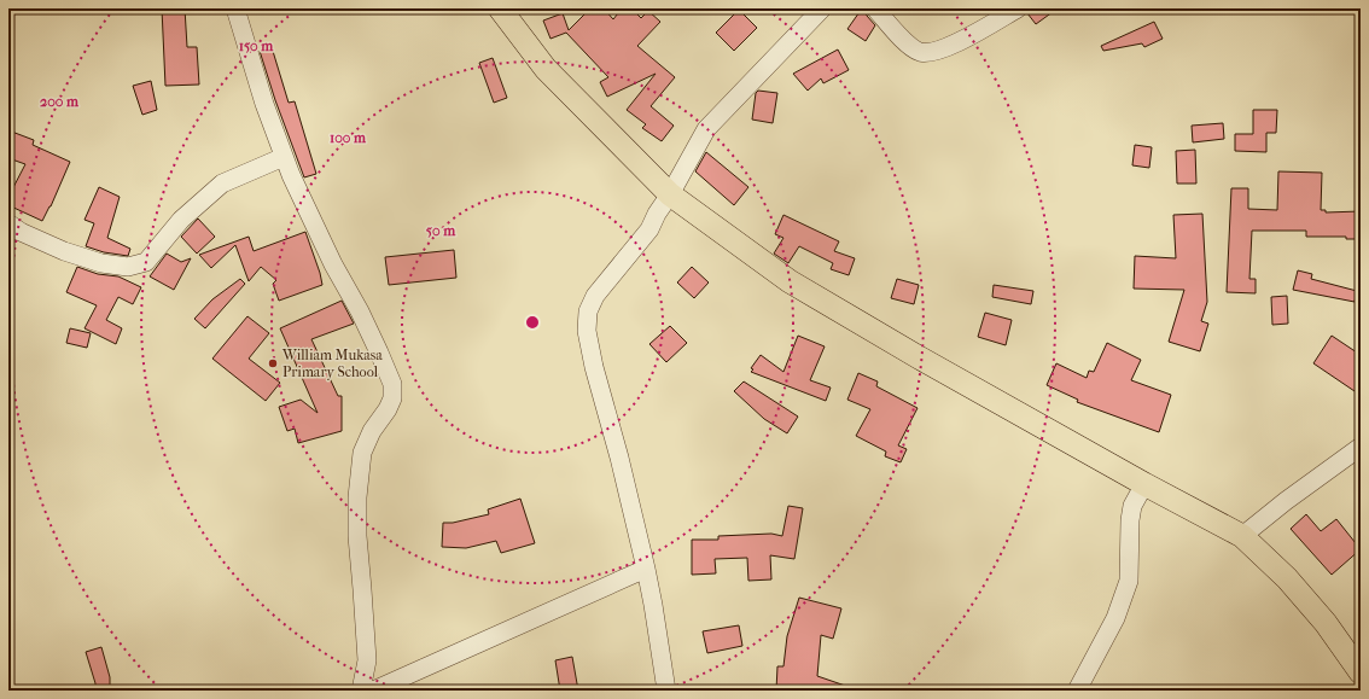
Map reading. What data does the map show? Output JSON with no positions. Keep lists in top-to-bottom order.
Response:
{
  "places": ["William Mukasa Primary School"],
  "rings": [
    "150 m",
    "200 m",
    "100 m",
    "50 m"
  ]
}
